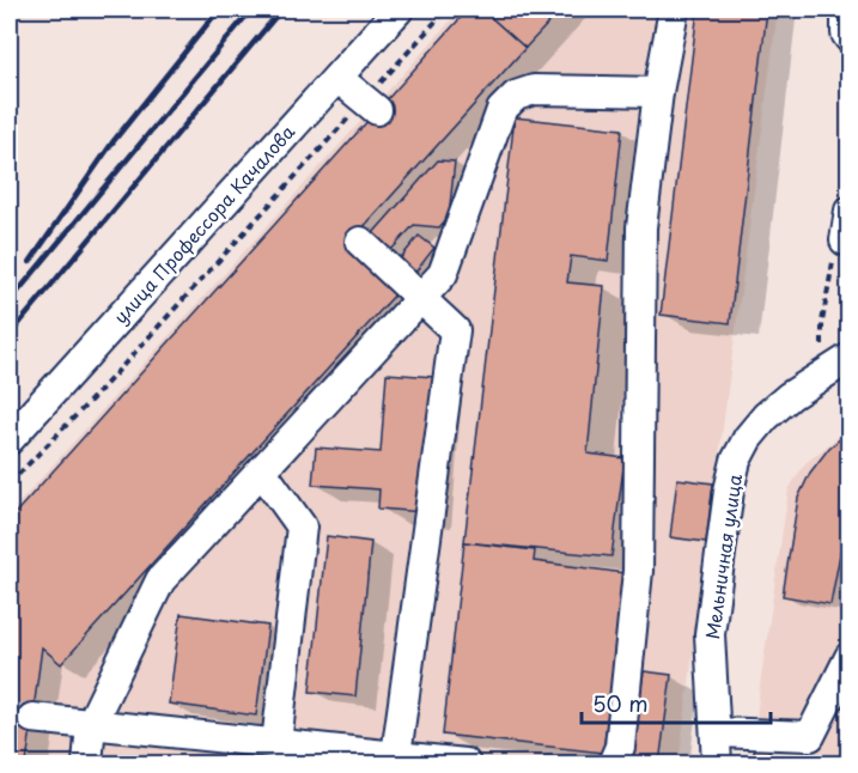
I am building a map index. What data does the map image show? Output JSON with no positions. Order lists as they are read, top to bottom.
{
  "streets": {
    "street": ["улица Профессора Качалова", "Мельничная улица"]
  },
  "scale_bar": "50 m"
}
